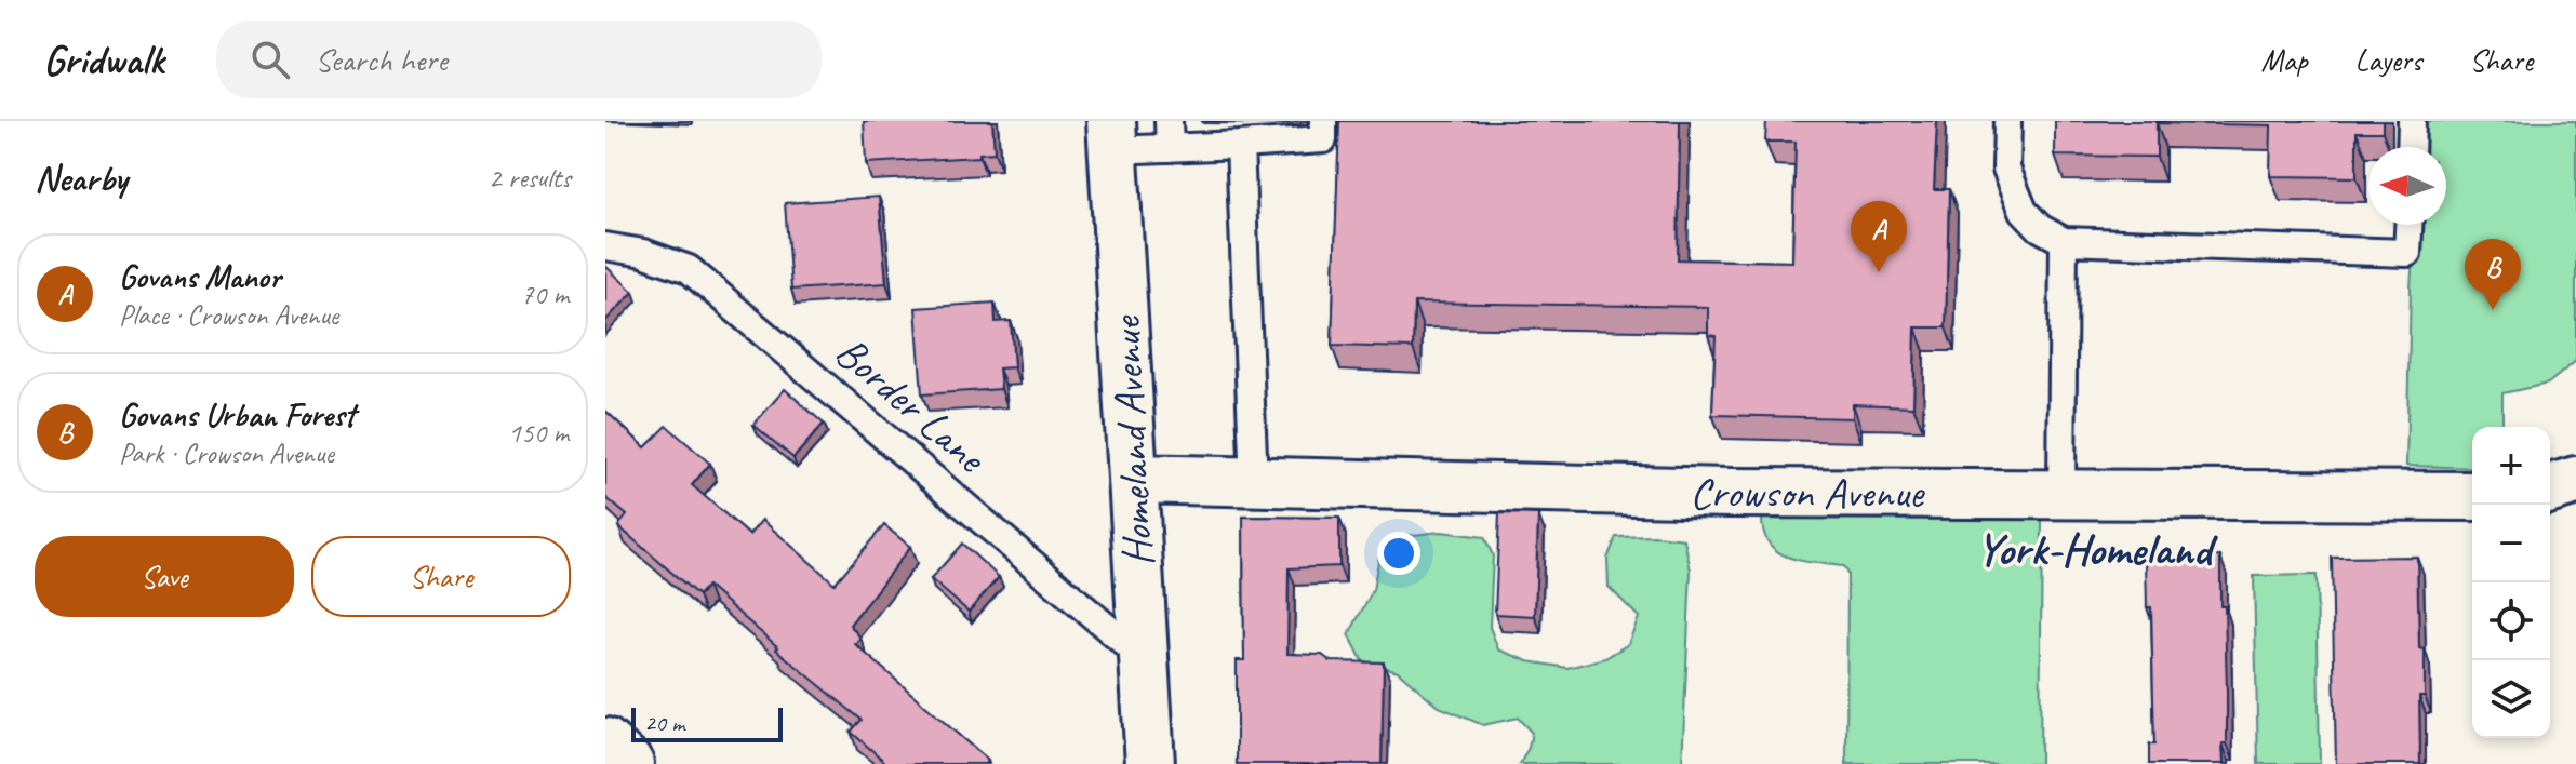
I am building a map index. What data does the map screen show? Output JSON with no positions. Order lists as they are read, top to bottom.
{
  "streets": {
    "street": ["Homeland Avenue", "Crowson Avenue"],
    "lane": ["Border Lane"]
  },
  "crossings": [
    ["Border Lane", "Homeland Avenue"],
    ["Homeland Avenue", "Crowson Avenue"]
  ],
  "districts": ["York-Homeland"],
  "scale_bar": "20 m",
  "north": "left",
  "page": {
    "header": "Gridwalk",
    "search": "Search here",
    "nav": ["Map", "Layers", "Share"],
    "heading": ["Nearby", "2 results"],
    "pins": ["A", "B"],
    "list": [
      {
        "mark": "A",
        "name": "Govans Manor",
        "note": "Place · Crowson Avenue",
        "value": "70 m"
      },
      {
        "mark": "B",
        "name": "Govans Urban Forest",
        "note": "Park · Crowson Avenue",
        "value": "150 m"
      }
    ],
    "map_buttons": ["+", "−"],
    "buttons": ["Save", "Share"],
    "scale": "20 m"
  }
}
